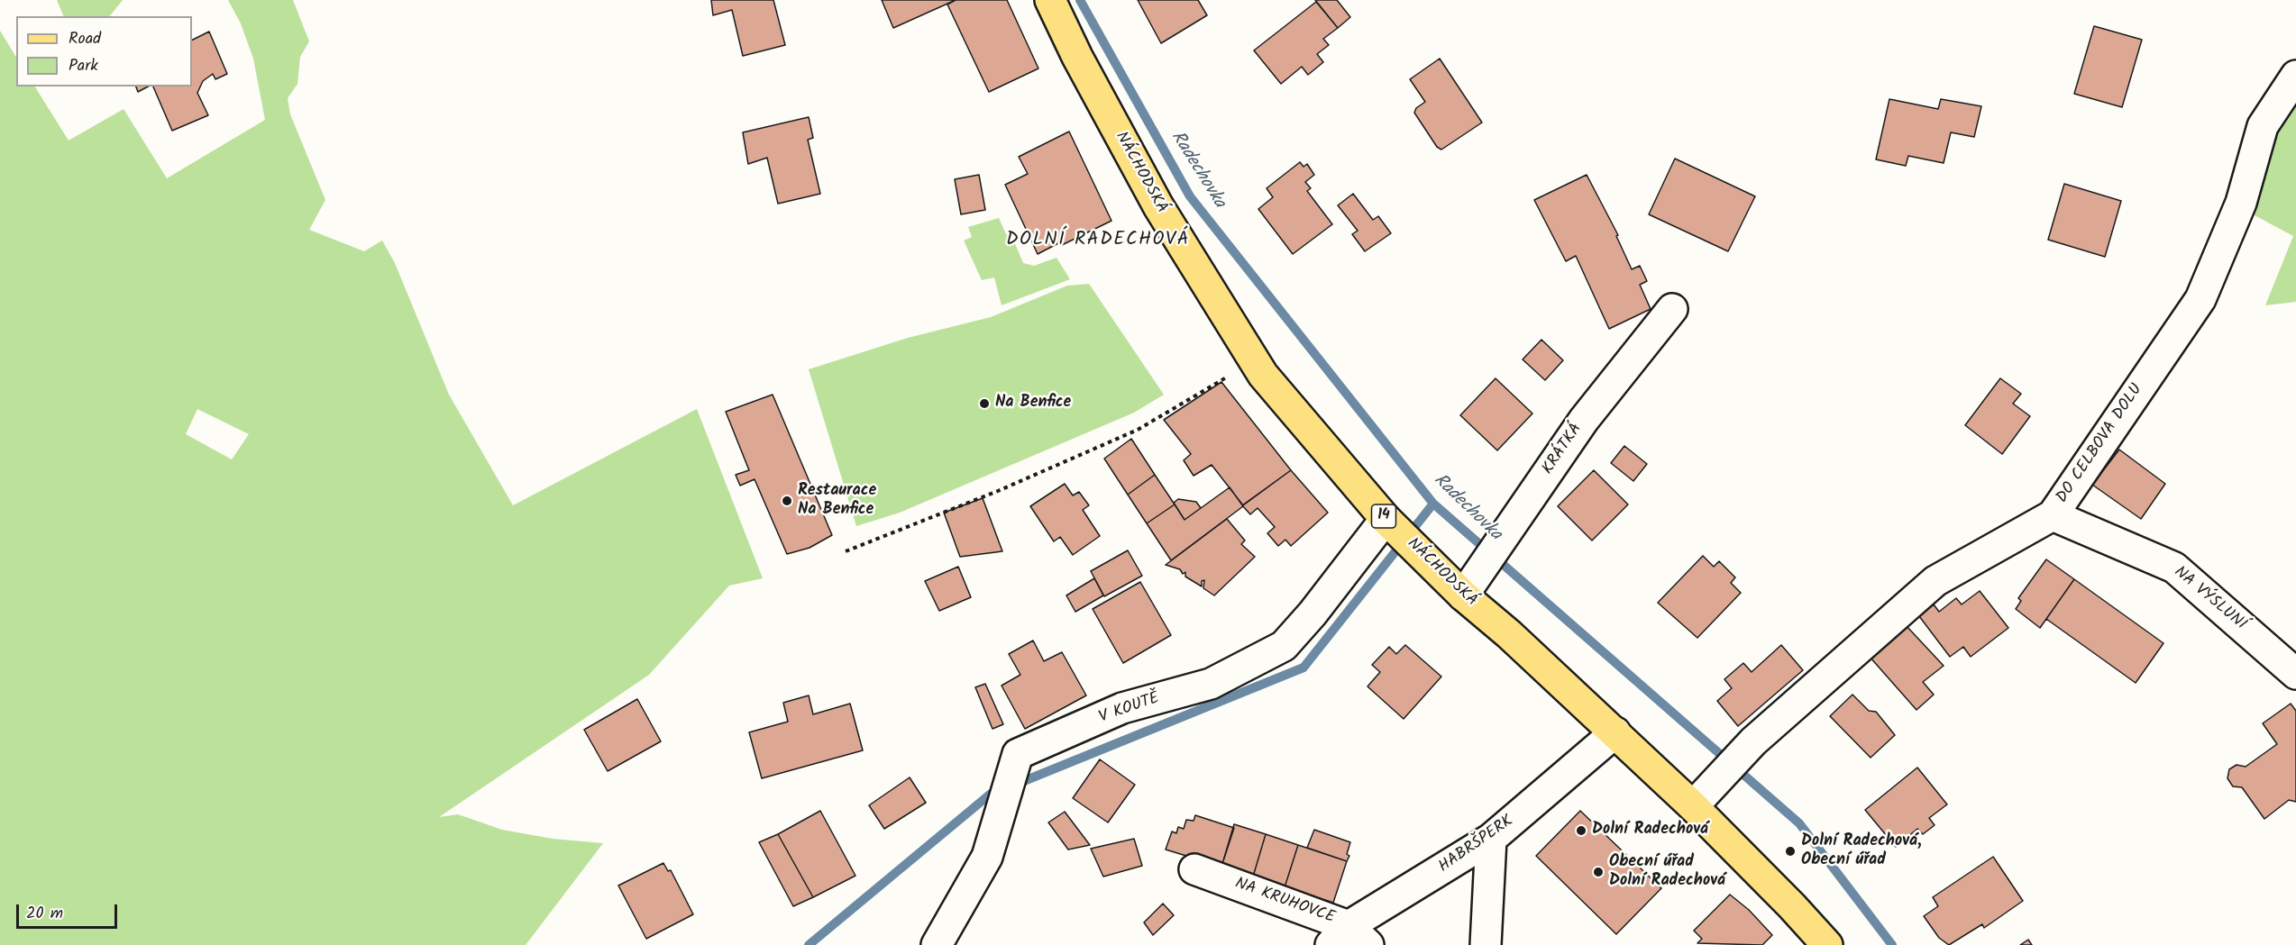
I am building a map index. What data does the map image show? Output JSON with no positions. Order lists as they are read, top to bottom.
{
  "streets": {
    "main road": ["NÁCHODSKÁ", "14"],
    "street": [
      "DO CELBOVA DOLU",
      "KRÁTKÁ",
      "NA VÝSLUNÍ",
      "V KOUTĚ",
      "HABRŠPERK",
      "NA KRUHOVCE"
    ]
  },
  "crossings": [
    ["NÁCHODSKÁ", "DO CELBOVA DOLU"],
    ["NÁCHODSKÁ", "KRÁTKÁ"],
    ["NÁCHODSKÁ", "V KOUTĚ"],
    ["NÁCHODSKÁ", "HABRŠPERK"],
    ["DO CELBOVA DOLU", "NA VÝSLUNÍ"],
    ["HABRŠPERK", "NA KRUHOVCE"]
  ],
  "districts": ["DOLNÍ RADECHOVÁ"],
  "water": ["Radechovka"],
  "places": [
    "Na Benfice",
    "Restaurace Na Benfice",
    "Dolní Radechová",
    "Dolní Radechová, Obecní úřad",
    "Obecní úřad Dolní Radechová"
  ],
  "legend": ["Road", "Park"],
  "scale_bar": "20 m"
}
